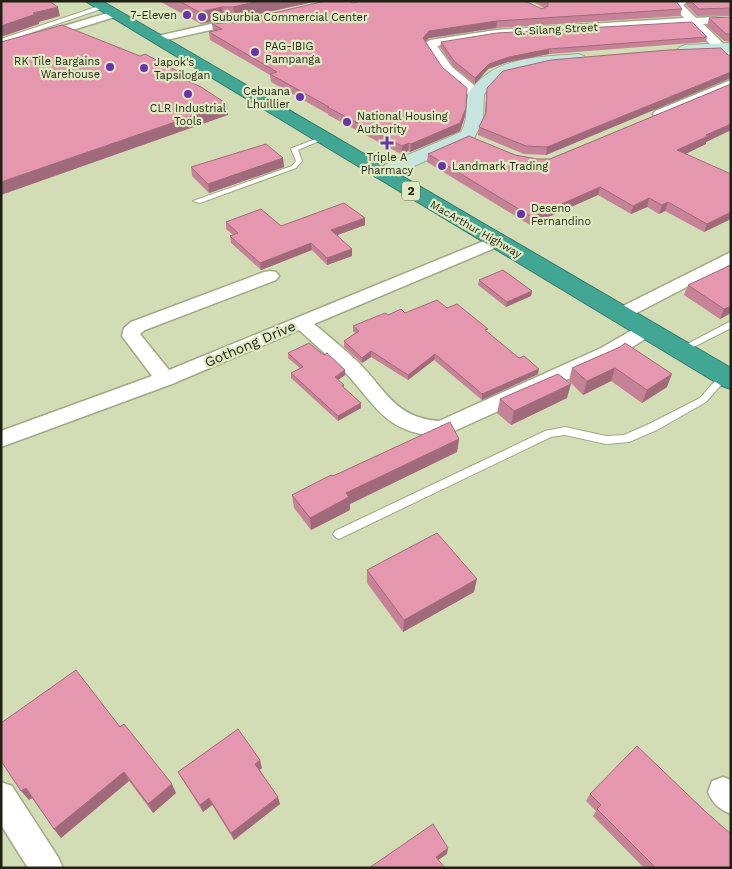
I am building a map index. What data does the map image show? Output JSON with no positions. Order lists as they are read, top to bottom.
{
  "streets": {
    "highway": ["2", "MacArthur Highway"],
    "street": ["G. Silang Street", "Gothong Drive"]
  },
  "crossings": [
    ["MacArthur Highway", "Gothong Drive"]
  ],
  "places": {
    "other": [
      "7-Eleven",
      "Suburbia Commercial Center",
      "PAG-IBIG Pampanga",
      "RK Tile Bargains Warehouse",
      "Japok's Tapsilogan",
      "CLR Industrial Tools",
      "Cebuana Lhuillier",
      "National Housing Authority",
      "Landmark Trading",
      "Deseno Fernandino"
    ],
    "health": ["Triple A Pharmacy"]
  }
}
